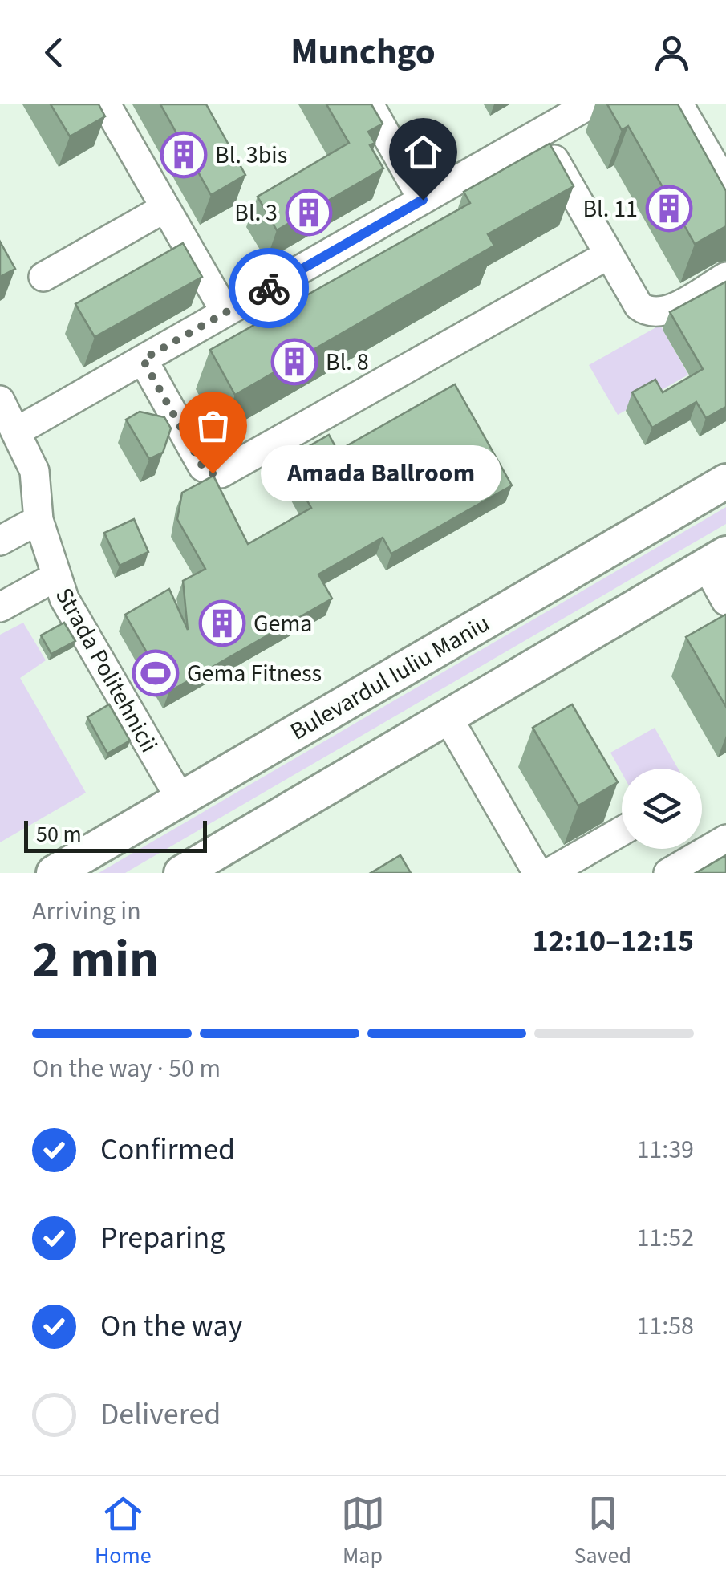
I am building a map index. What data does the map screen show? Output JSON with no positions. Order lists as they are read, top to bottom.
{
  "streets": {
    "main road": ["Bulevardul Iuliu Maniu"],
    "street": ["Strada Politehnicii"]
  },
  "crossings": [
    ["Strada Politehnicii", "Bulevardul Iuliu Maniu"]
  ],
  "places": {
    "building": [
      "Bl. 3bis",
      "Bl. 11",
      "Bl. 3",
      "Bl. 8",
      "Gema"
    ],
    "other": ["Amada Ballroom"],
    "sports": ["Gema Fitness"]
  },
  "scale_bar": "50 m",
  "page": {
    "header": "Munchgo",
    "bubble": "Amada Ballroom",
    "scale": "50 m",
    "heading": ["2 min", "Arriving in", "12:10–12:15"],
    "bar": "On the way · 50 m",
    "list": [
      ["Confirmed", "11:39"],
      ["Preparing", "11:52"],
      ["On the way", "11:58"],
      "Delivered"
    ],
    "tabs": ["Home", "Map", "Saved"]
  }
}
